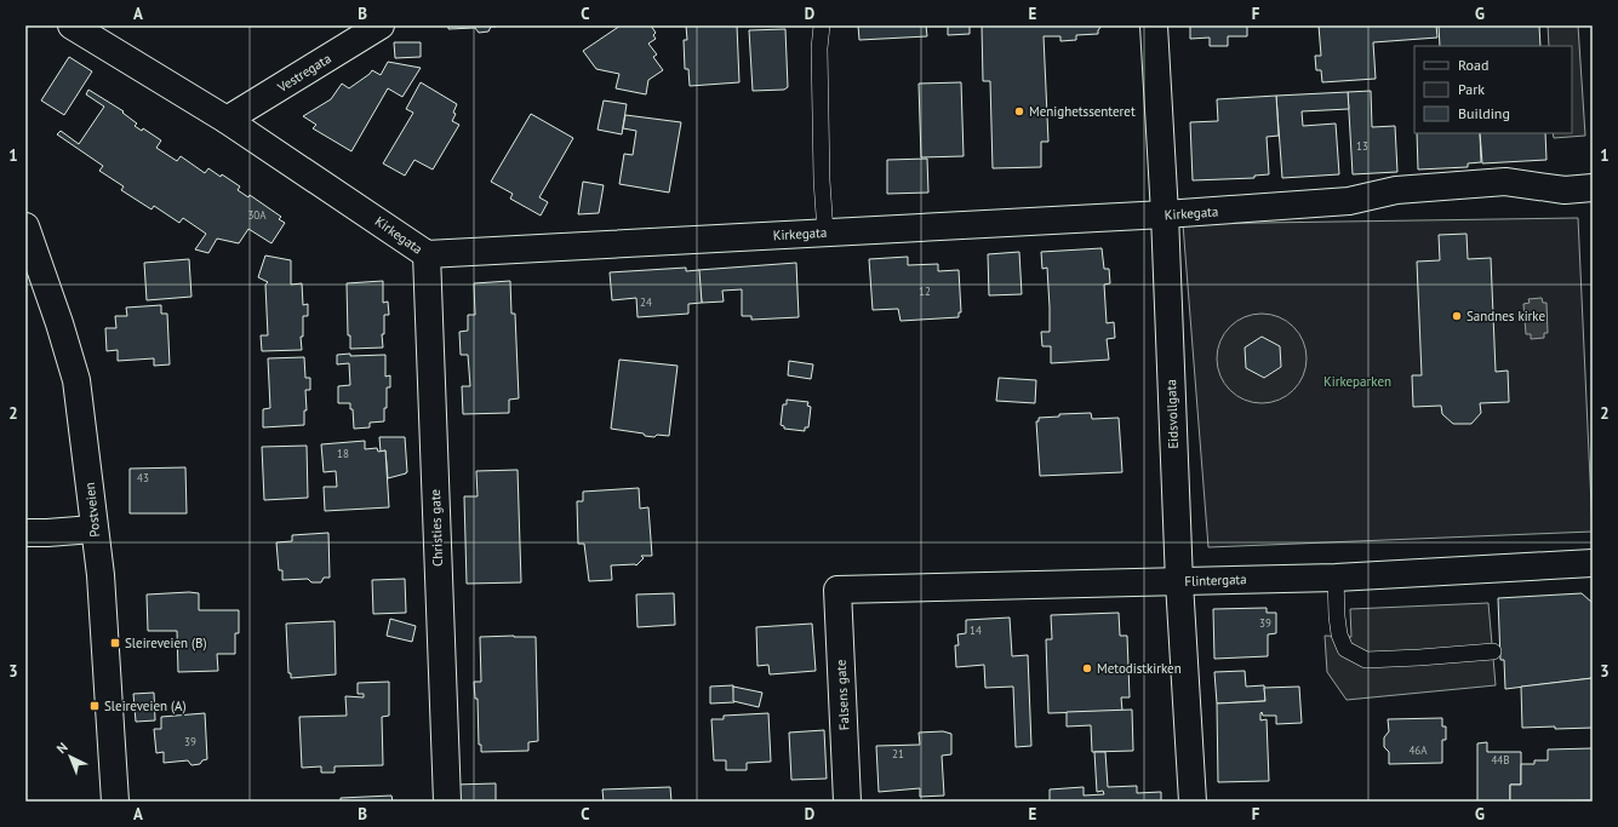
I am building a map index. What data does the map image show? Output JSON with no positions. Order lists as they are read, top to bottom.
{
  "streets": {
    "street": [
      "Vestregata",
      "Kirkegata",
      "Eidsvollgata",
      "Postveien",
      "Christies gate",
      "Flintergata",
      "Falsens gate"
    ]
  },
  "crossings": [
    ["Vestregata", "Kirkegata"],
    ["Kirkegata", "Eidsvollgata"],
    ["Kirkegata", "Christies gate"],
    ["Eidsvollgata", "Flintergata"],
    ["Flintergata", "Falsens gate"]
  ],
  "parks": ["Kirkeparken"],
  "places": {
    "other": ["Menighetssenteret", "Sandnes kirke", "Metodistkirken"],
    "transit": ["Sleireveien (B)", "Sleireveien (A)"]
  },
  "house_numbers": [
    "13",
    "30A",
    "12",
    "24",
    "18",
    "43",
    "39",
    "14",
    "39",
    "46A",
    "21",
    "44B"
  ],
  "legend": ["Road", "Park", "Building"],
  "north": "top left",
  "grid": {
    "columns": [
      "A",
      "B",
      "C",
      "D",
      "E",
      "F",
      "G"
    ],
    "rows": ["1", "2", "3"]
  }
}
